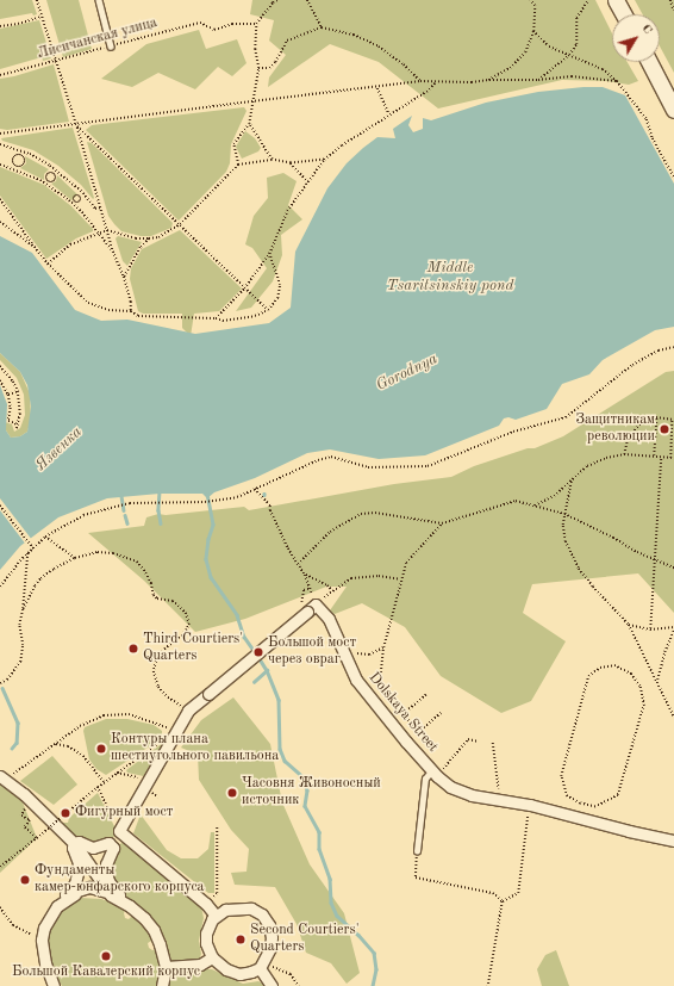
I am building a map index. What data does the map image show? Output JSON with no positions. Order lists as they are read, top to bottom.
{
  "streets": {
    "street": ["Dolskaya Street"],
    "path": ["Лисичанская улица"]
  },
  "water": ["Middle Tsaritsinskiy pond", "Gorodnya", "Язвенка"],
  "places": [
    "Защитникам революции",
    "Third Courtiers' Quarters",
    "Большой мост через овраг",
    "Контуры плана шестиугольного павильона",
    "Часовня Живоносный источник",
    "Фигурный мост",
    "Фундаменты камер-юнфарского корпуса",
    "Second Courtiers' Quarters",
    "Большой Кавалерский корпус"
  ],
  "north": "top right"
}
